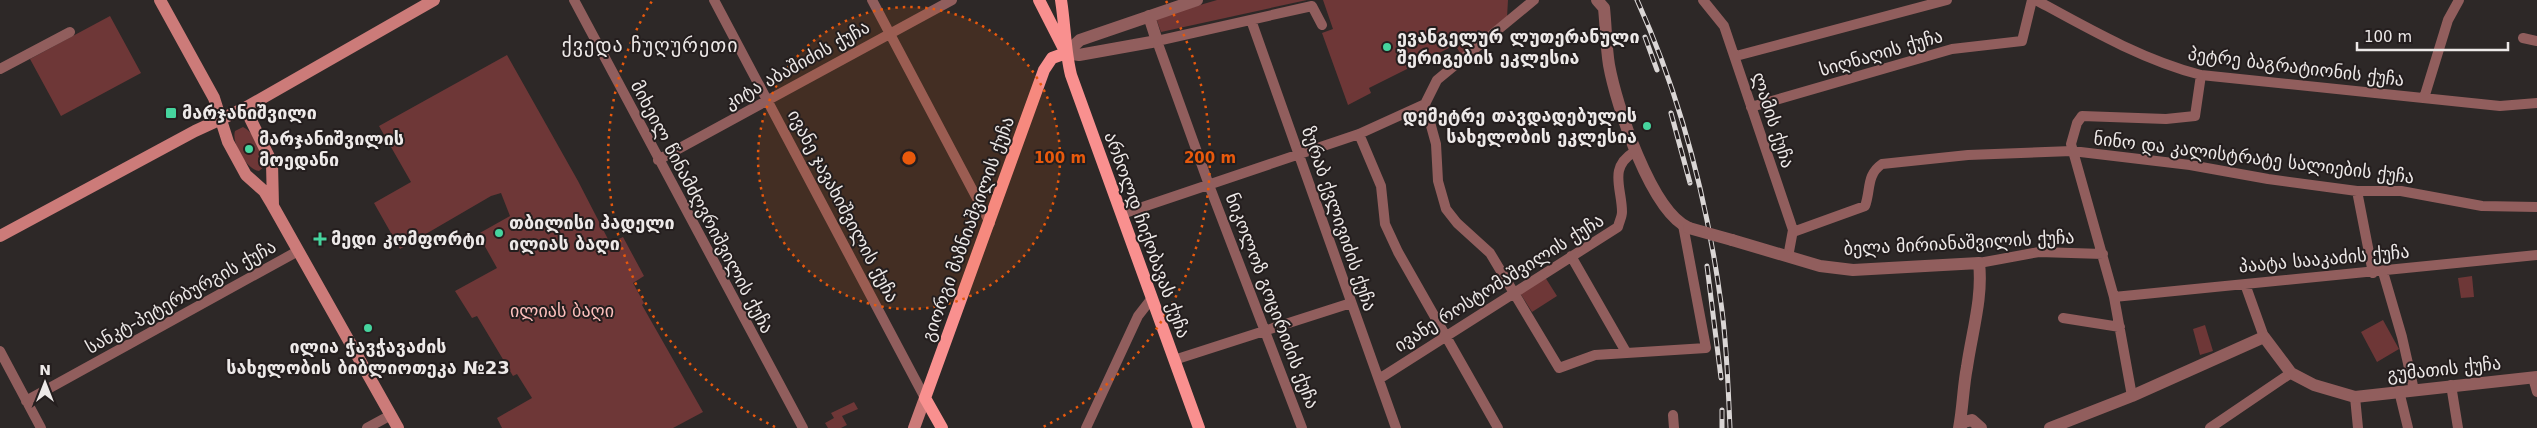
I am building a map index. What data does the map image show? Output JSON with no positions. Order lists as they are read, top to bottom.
{
  "streets": {
    "main road": ["ივანე ჯავახიშვილის ქუჩა", "გიორგი მაზნიაშვილის ქუჩა", "არნოლდ ჩიქობავას ქუჩა"],
    "street": [
      "სიღნაღის ქუჩა",
      "კიტა აბაშიძის ქუჩა",
      "პეტრე ბაგრატიონის ქუჩა",
      "ლამის ქუჩა",
      "ნინო და კალისტრატე სალიების ქუჩა",
      "მიხეილ წინამძღვრიშვილის ქუჩა",
      "ზურაბ ქვლივიძის ქუჩა",
      "ბელა მირიანაშვილის ქუჩა",
      "პაატა სააკაძის ქუჩა",
      "ივანე როსტომაშვილის ქუჩა",
      "სანკტ-პეტერბურგის ქუჩა",
      "ნიკოლოზ გოცირიძის ქუჩა",
      "გუმათის ქუჩა"
    ]
  },
  "crossings": [
    ["სიღნაღის ქუჩა", "პეტრე ბაგრატიონის ქუჩა"],
    ["სიღნაღის ქუჩა", "ლამის ქუჩა"],
    ["კიტა აბაშიძის ქუჩა", "ივანე ჯავახიშვილის ქუჩა"],
    ["კიტა აბაშიძის ქუჩა", "მიხეილ წინამძღვრიშვილის ქუჩა"],
    ["ლამის ქუჩა", "ნინო და კალისტრატე სალიების ქუჩა"],
    ["ივანე ჯავახიშვილის ქუჩა", "გიორგი მაზნიაშვილის ქუჩა"],
    ["ზურაბ ქვლივიძის ქუჩა", "ივანე როსტომაშვილის ქუჩა"],
    ["გიორგი მაზნიაშვილის ქუჩა", "არნოლდ ჩიქობავას ქუჩა"]
  ],
  "districts": ["ქვედა ჩუღურეთი"],
  "parks": ["ილიას ბაღი"],
  "places": {
    "other": [
      "ევანგელურ ლუთერანული შერიგების ეკლესია",
      "დემეტრე თავდადებულის სახელობის ეკლესია",
      "მარჯანიშვილის მოედანი",
      "თბილისი პადელი ილიას ბაღი",
      "ილია ჭავჭავაძის სახელობის ბიბლიოთეკა №23"
    ],
    "transit": ["მარჯანიშვილი"],
    "health": ["მედი კომფორტი"]
  },
  "scale_bar": "100 m",
  "north": "top",
  "rings": ["100 m", "200 m"]
}
